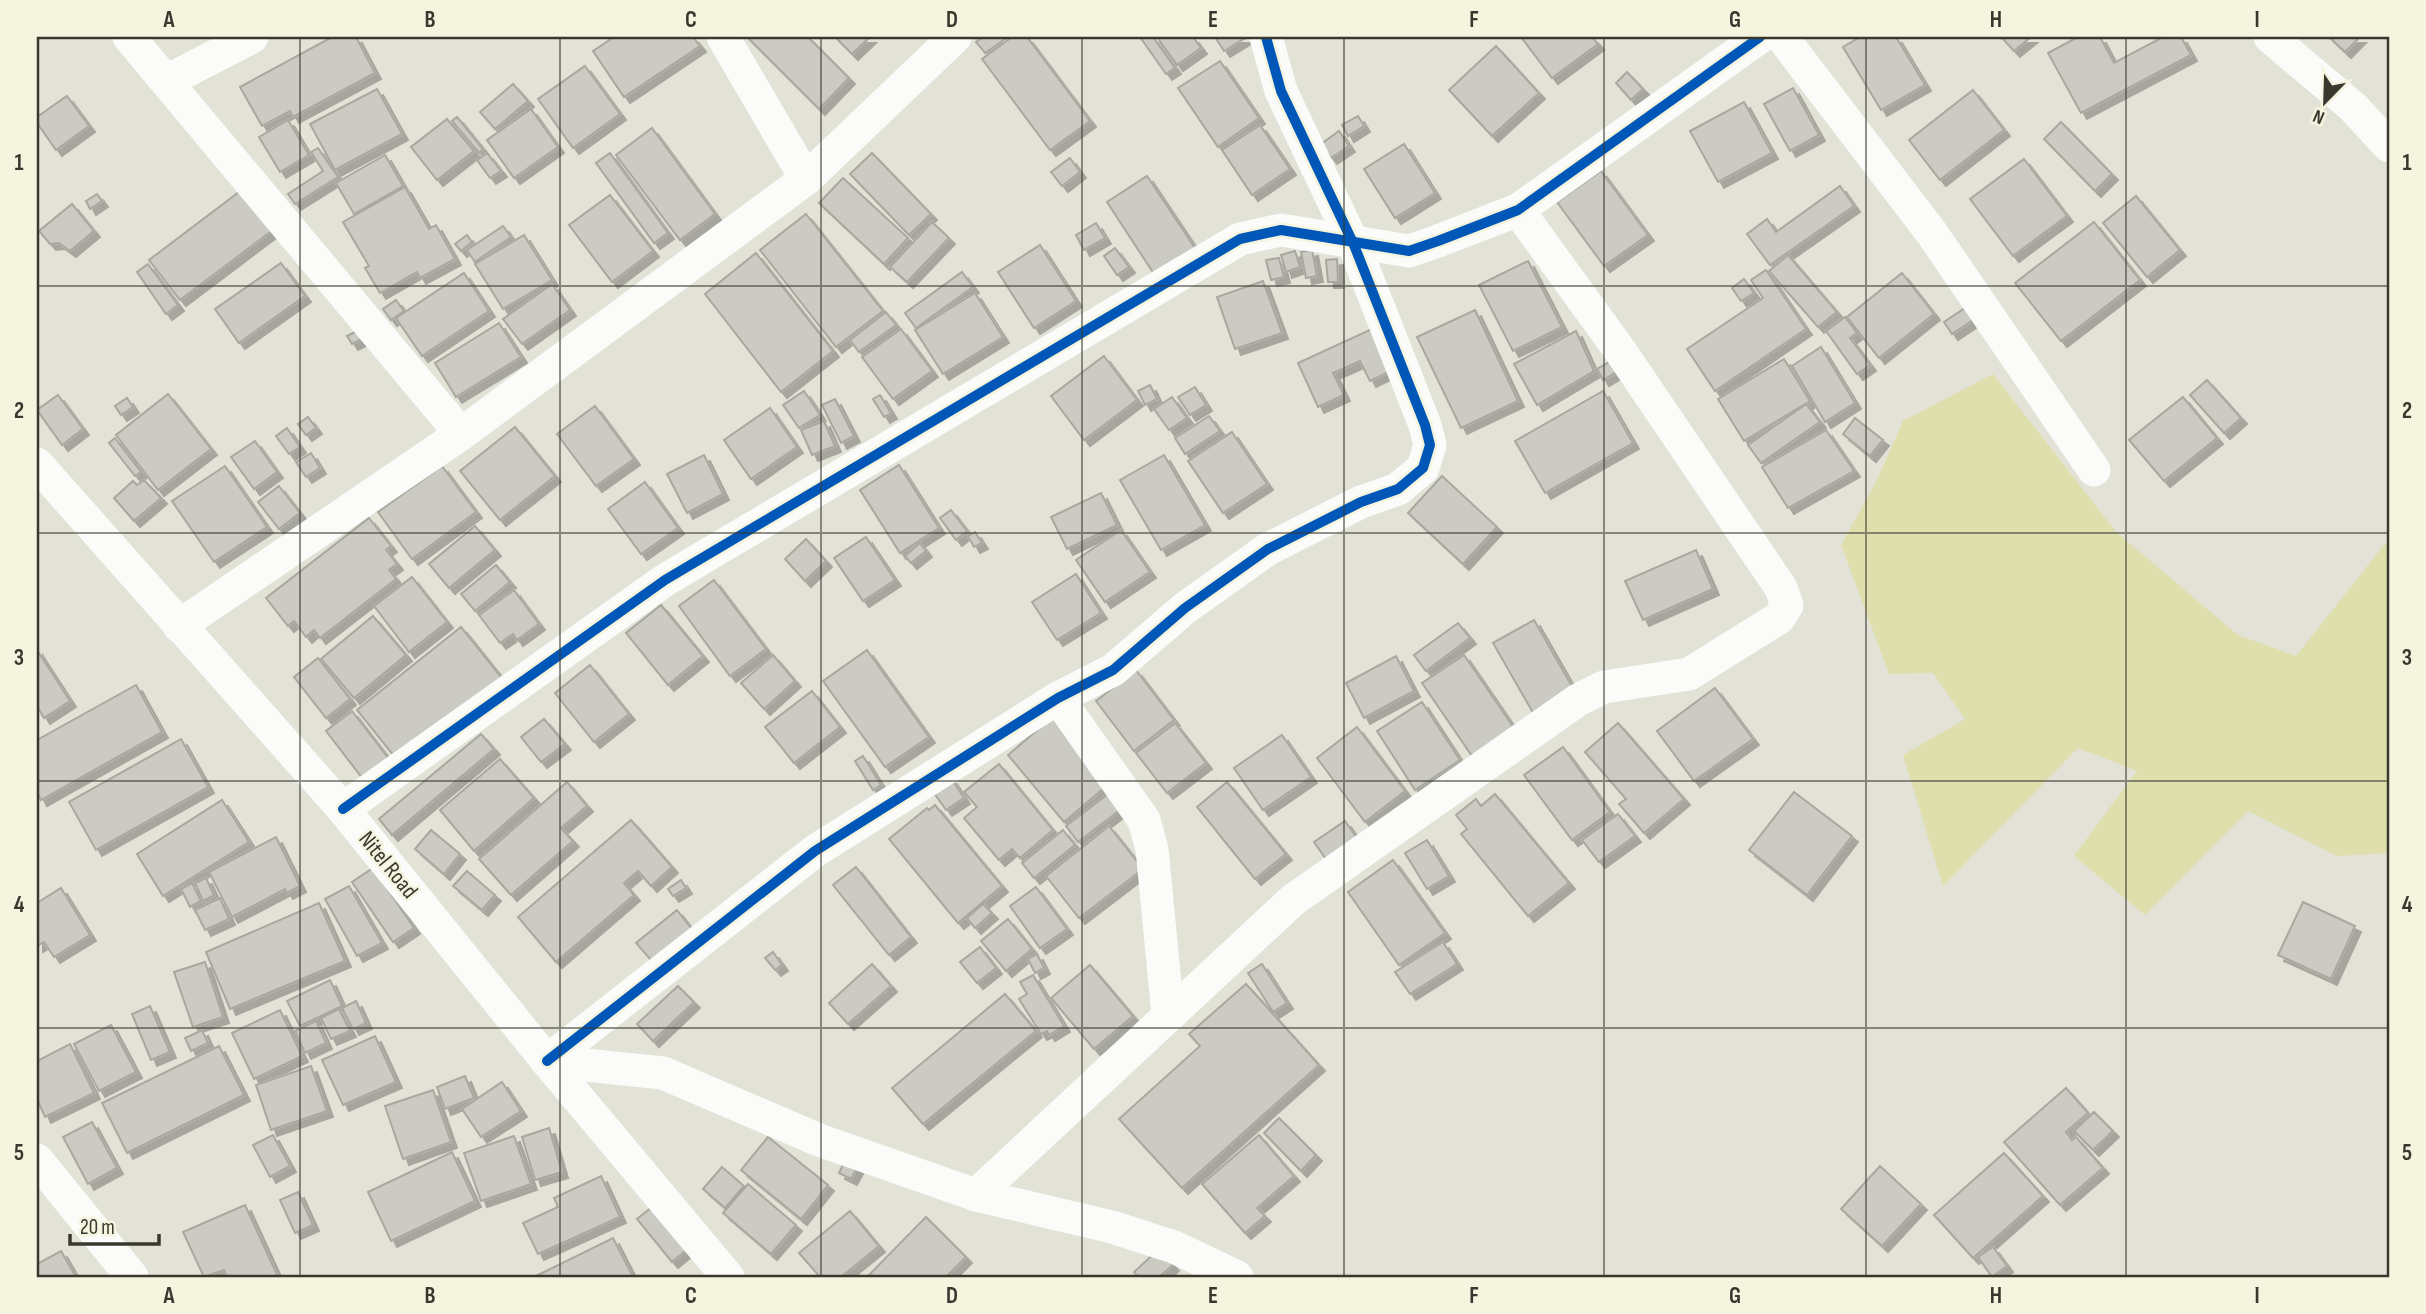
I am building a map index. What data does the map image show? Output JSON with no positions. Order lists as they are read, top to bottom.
{
  "streets": {
    "street": ["Nitel Road"]
  },
  "scale_bar": "20 m",
  "north": "bottom left",
  "grid": {
    "columns": [
      "A",
      "B",
      "C",
      "D",
      "E",
      "F",
      "G",
      "H",
      "I"
    ],
    "rows": [
      "1",
      "2",
      "3",
      "4",
      "5"
    ]
  }
}
